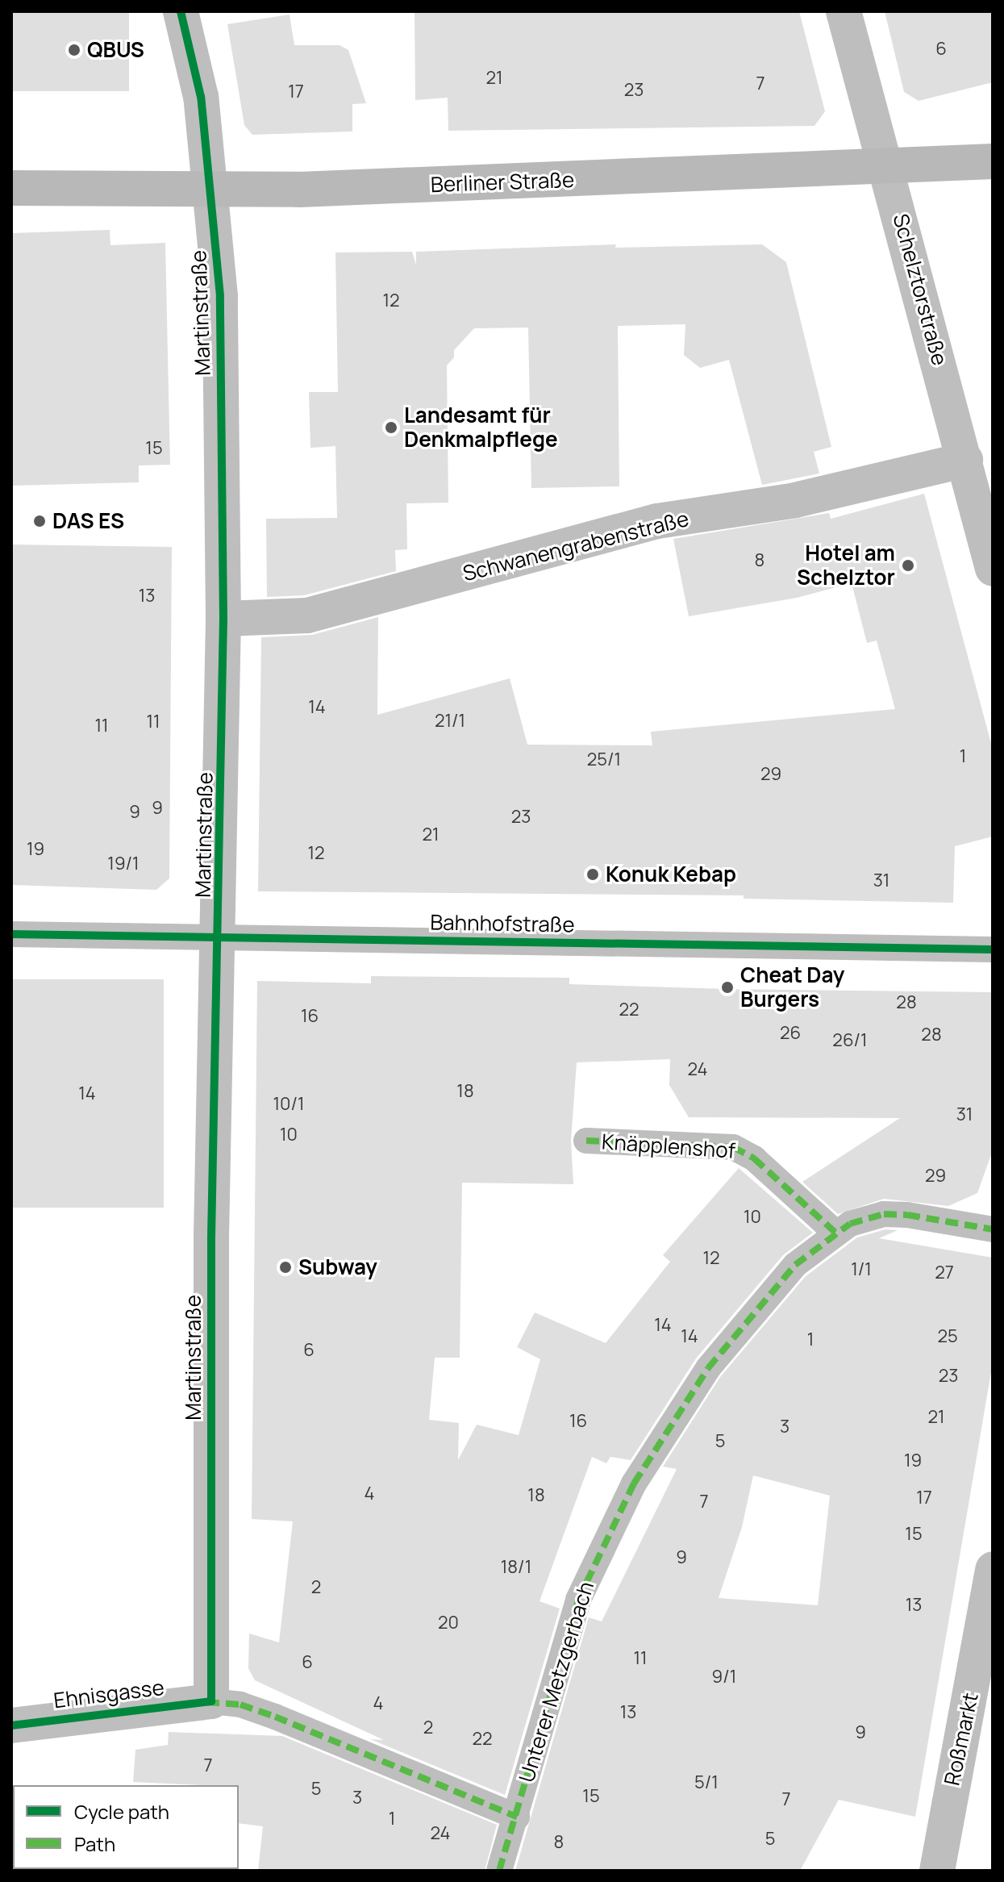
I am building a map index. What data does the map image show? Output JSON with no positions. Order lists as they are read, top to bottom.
{
  "streets": {
    "main road": ["Berliner Straße"],
    "street": [
      "Schelztorstraße",
      "Martinstraße",
      "Schwanengrabenstraße",
      "Bahnhofstraße",
      "Knäpplenshof",
      "Unterer Metzgerbach",
      "Ehnisgasse",
      "Roßmarkt"
    ]
  },
  "crossings": [
    ["Berliner Straße", "Schelztorstraße"],
    ["Berliner Straße", "Martinstraße"],
    ["Schelztorstraße", "Schwanengrabenstraße"],
    ["Martinstraße", "Schwanengrabenstraße"],
    ["Martinstraße", "Bahnhofstraße"],
    ["Martinstraße", "Ehnisgasse"],
    ["Knäpplenshof", "Unterer Metzgerbach"],
    ["Unterer Metzgerbach", "Ehnisgasse"]
  ],
  "places": [
    "QBUS",
    "Landesamt für Denkmalpflege",
    "DAS ES",
    "Hotel am Schelztor",
    "Konuk Kebap",
    "Cheat Day Burgers",
    "Subway"
  ],
  "house_numbers": [
    "6",
    "21",
    "7",
    "23",
    "17",
    "12",
    "15",
    "8",
    "13",
    "14",
    "21/1",
    "11",
    "11",
    "1",
    "25/1",
    "29",
    "9",
    "9",
    "23",
    "21",
    "19",
    "12",
    "19/1",
    "31",
    "28",
    "22",
    "16",
    "26",
    "28",
    "26/1",
    "24",
    "18",
    "14",
    "10/1",
    "31",
    "10",
    "29",
    "10",
    "12",
    "1/1",
    "27",
    "14",
    "14",
    "25",
    "1",
    "6",
    "23",
    "21",
    "16",
    "3",
    "5",
    "19",
    "4",
    "18",
    "17",
    "7",
    "15",
    "9",
    "18/1",
    "2",
    "13",
    "20",
    "11",
    "6",
    "9/1",
    "4",
    "13",
    "2",
    "9",
    "22",
    "7",
    "5/1",
    "5",
    "15",
    "3",
    "7",
    "1",
    "24",
    "5",
    "8"
  ],
  "legend": ["Cycle path", "Path"]
}
